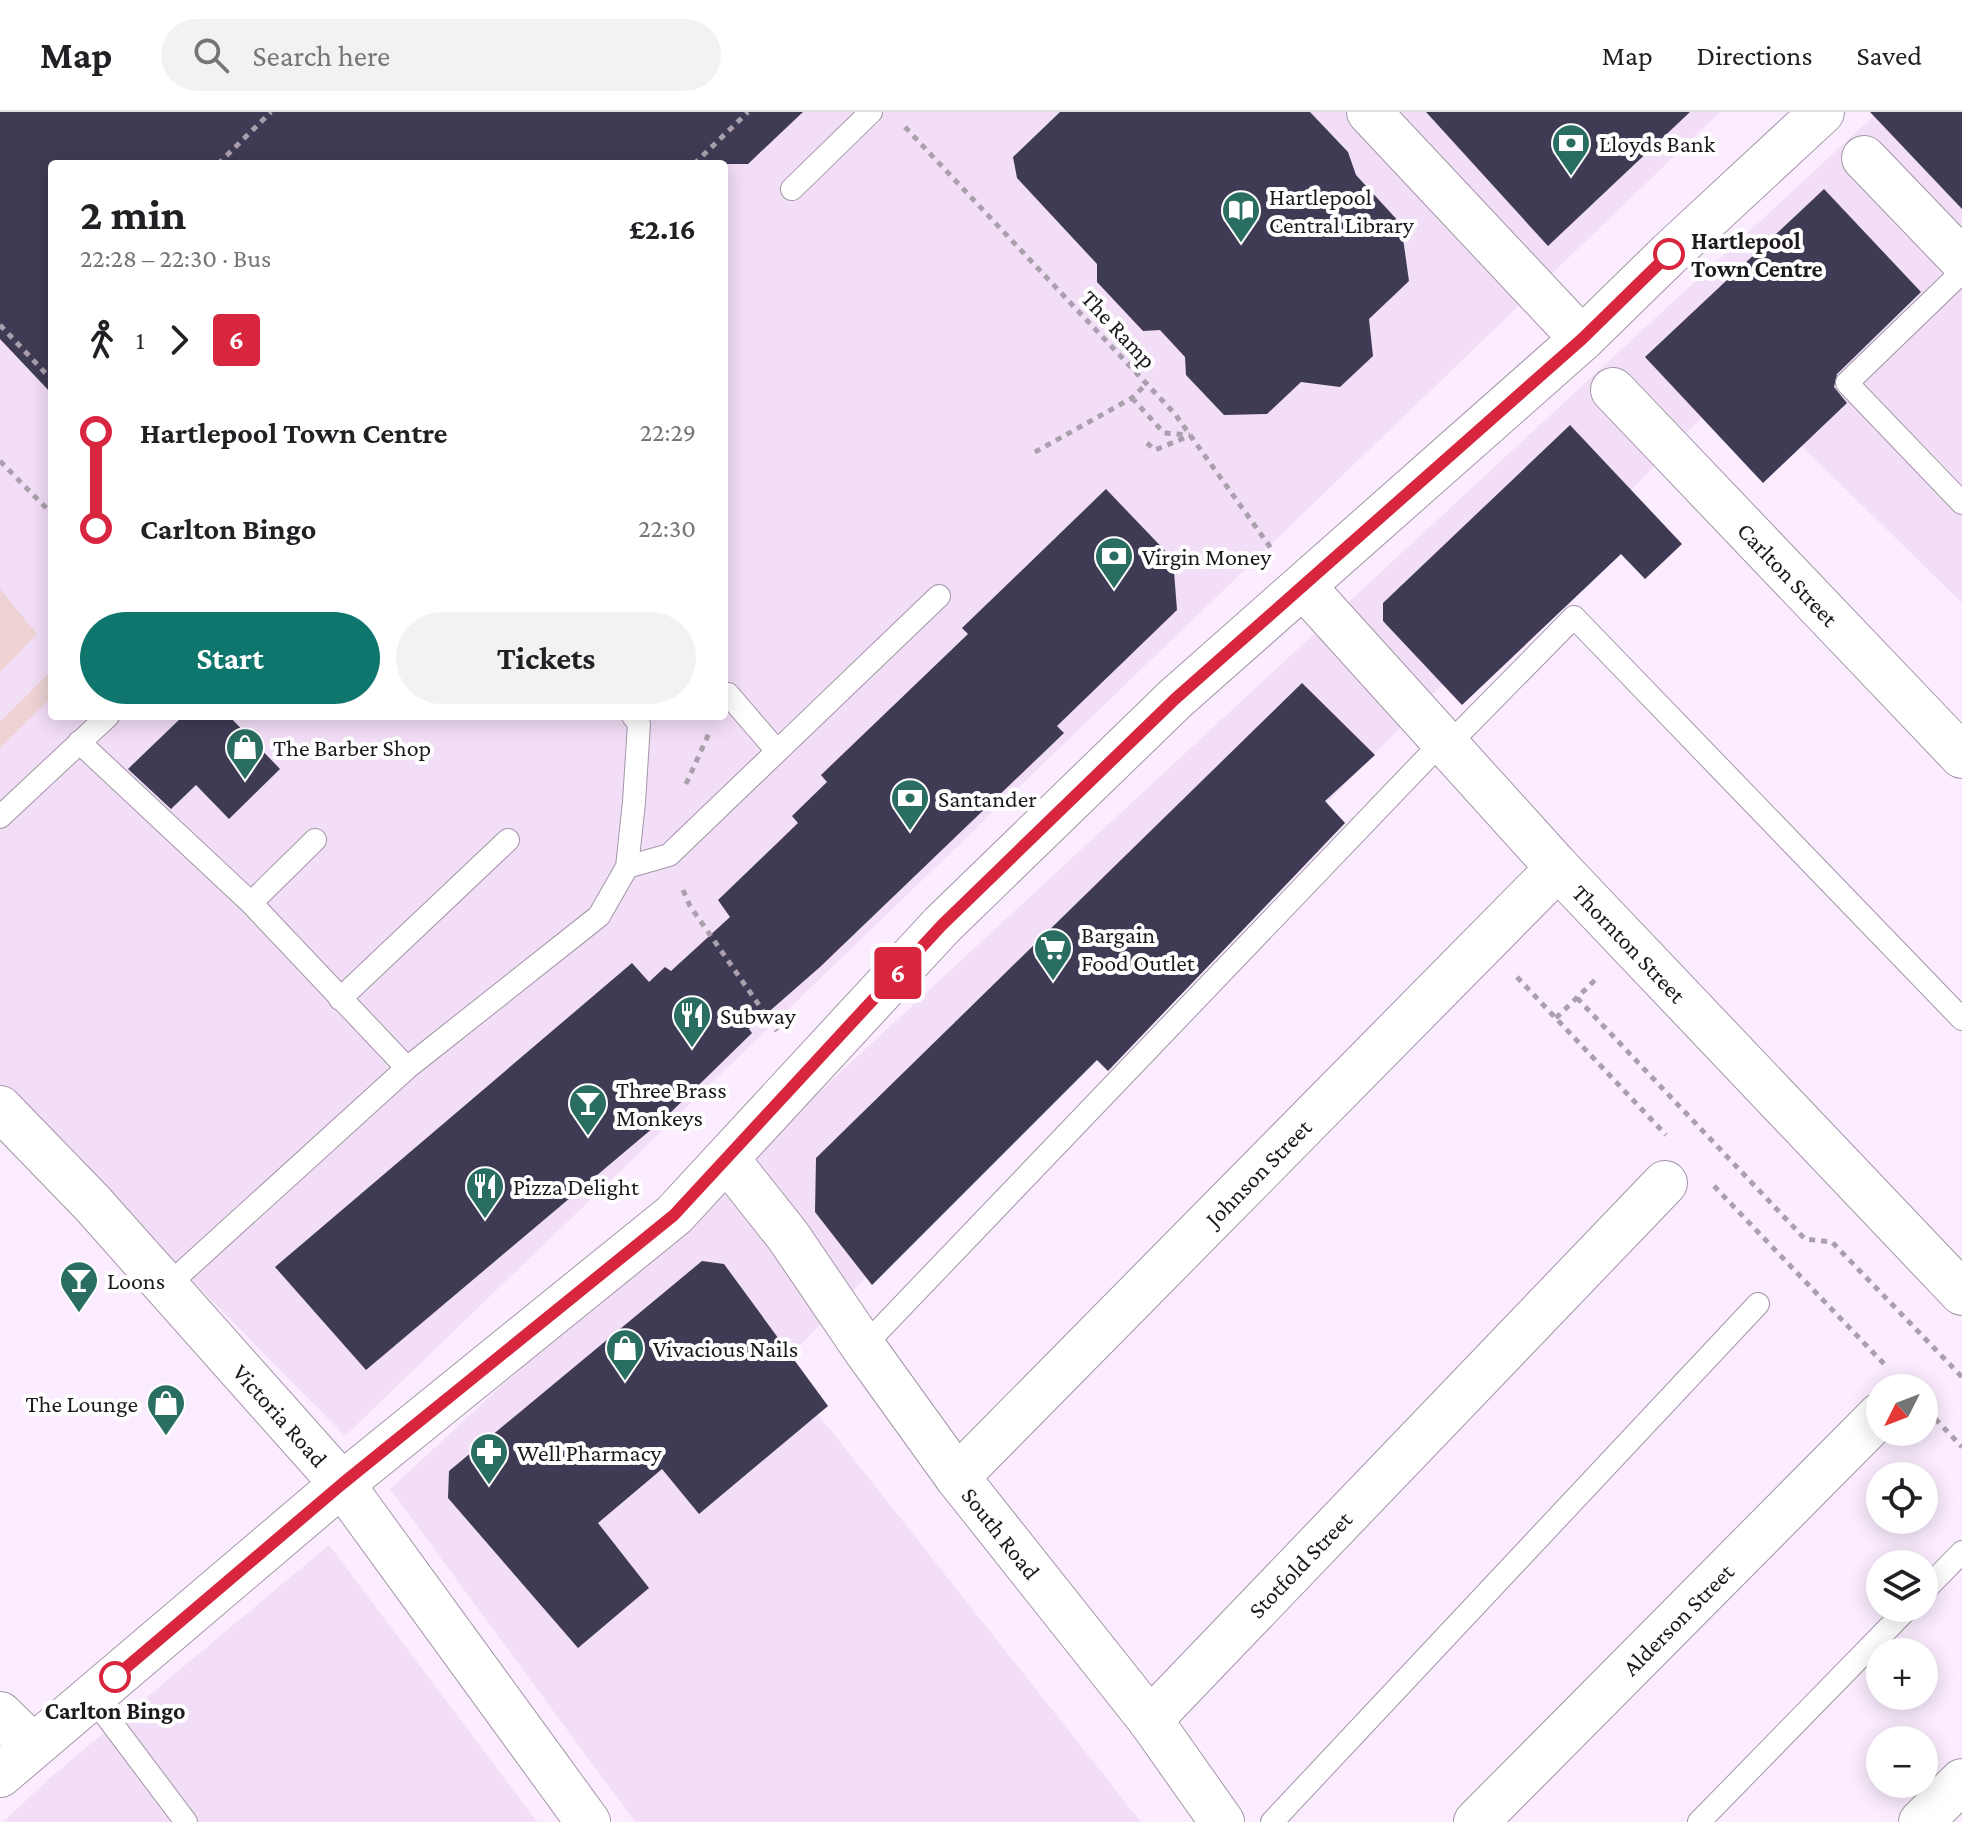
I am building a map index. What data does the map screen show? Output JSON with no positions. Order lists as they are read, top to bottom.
{
  "streets": {
    "street": [
      "Carlton Street",
      "Thornton Street",
      "Johnson Street",
      "Victoria Road",
      "South Road",
      "Stotfold Street",
      "Alderson Street"
    ],
    "path": ["The Ramp"]
  },
  "crossings": [
    ["The Ramp", "Thornton Street"],
    ["Thornton Street", "Johnson Street"],
    ["Johnson Street", "South Road"],
    ["South Road", "Stotfold Street"]
  ],
  "places": {
    "bank": ["Lloyds Bank", "Virgin Money", "Santander"],
    "library": ["Hartlepool Central Library"],
    "other": ["Hartlepool Town Centre", "Carlton Bingo"],
    "shop": ["The Barber Shop", "Vivacious Nails", "The Lounge"],
    "supermarket": ["Bargain Food Outlet"],
    "restaurant": ["Subway", "Pizza Delight"],
    "bar": ["Three Brass Monkeys", "Loons"],
    "pharmacy": ["Well Pharmacy"]
  },
  "lines": ["bus line 6"],
  "north": "bottom left",
  "page": {
    "header": "Map",
    "search": "Search here",
    "nav": ["Map", "Directions", "Saved"],
    "on_map": "6",
    "heading": ["2 min", "22:28 – 22:30 · Bus", "£2.16"],
    "legs": ["1", "6"],
    "list": [
      {
        "name": "Hartlepool Town Centre",
        "value": "22:29"
      },
      {
        "name": "Carlton Bingo",
        "value": "22:30"
      }
    ],
    "buttons": ["Start", "Tickets"],
    "map_buttons": ["+", "−"]
  }
}
